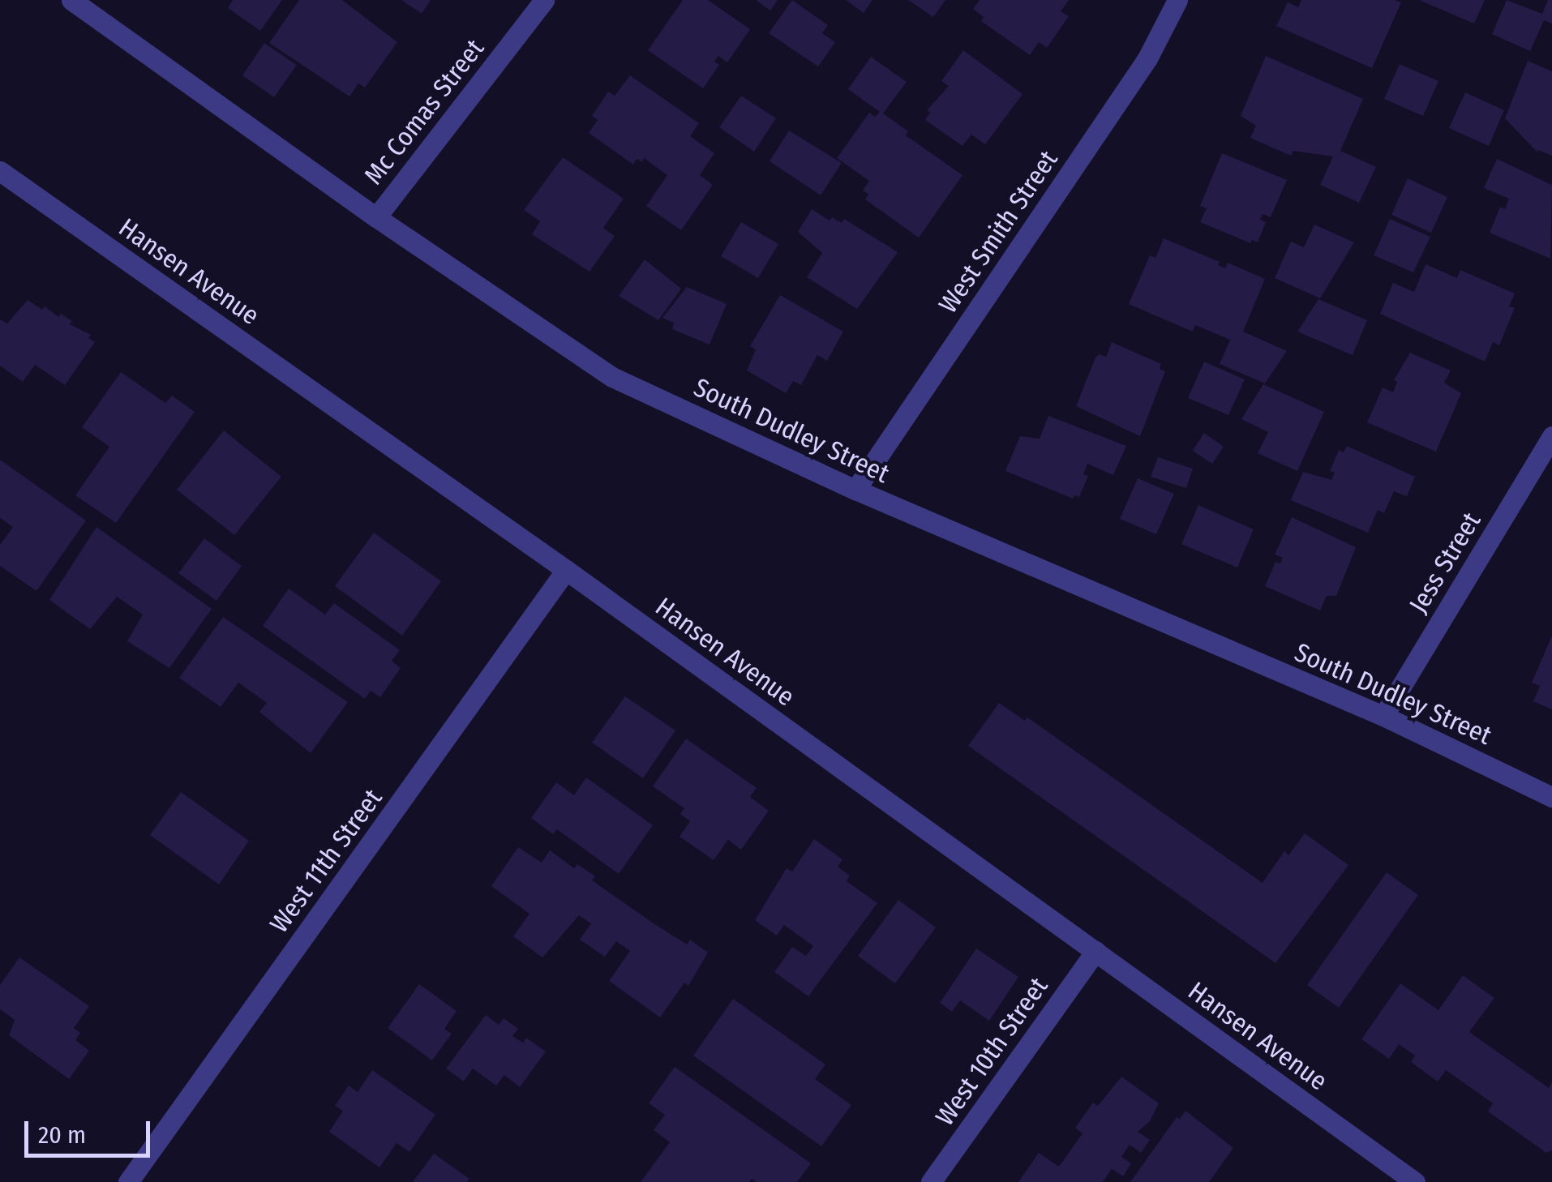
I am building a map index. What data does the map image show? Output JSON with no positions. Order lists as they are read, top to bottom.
{
  "streets": {
    "street": [
      "Mc Comas Street",
      "West Smith Street",
      "Hansen Avenue",
      "South Dudley Street",
      "Jess Street",
      "West 11th Street",
      "West 10th Street"
    ]
  },
  "crossings": [
    ["Mc Comas Street", "South Dudley Street"],
    ["West Smith Street", "South Dudley Street"],
    ["Hansen Avenue", "West 11th Street"],
    ["Hansen Avenue", "West 10th Street"],
    ["South Dudley Street", "Jess Street"]
  ],
  "scale_bar": "20 m"
}
